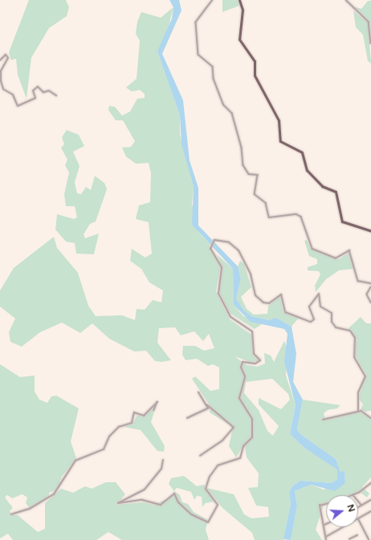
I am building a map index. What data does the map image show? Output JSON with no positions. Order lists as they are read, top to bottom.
{
  "north": "right"
}
